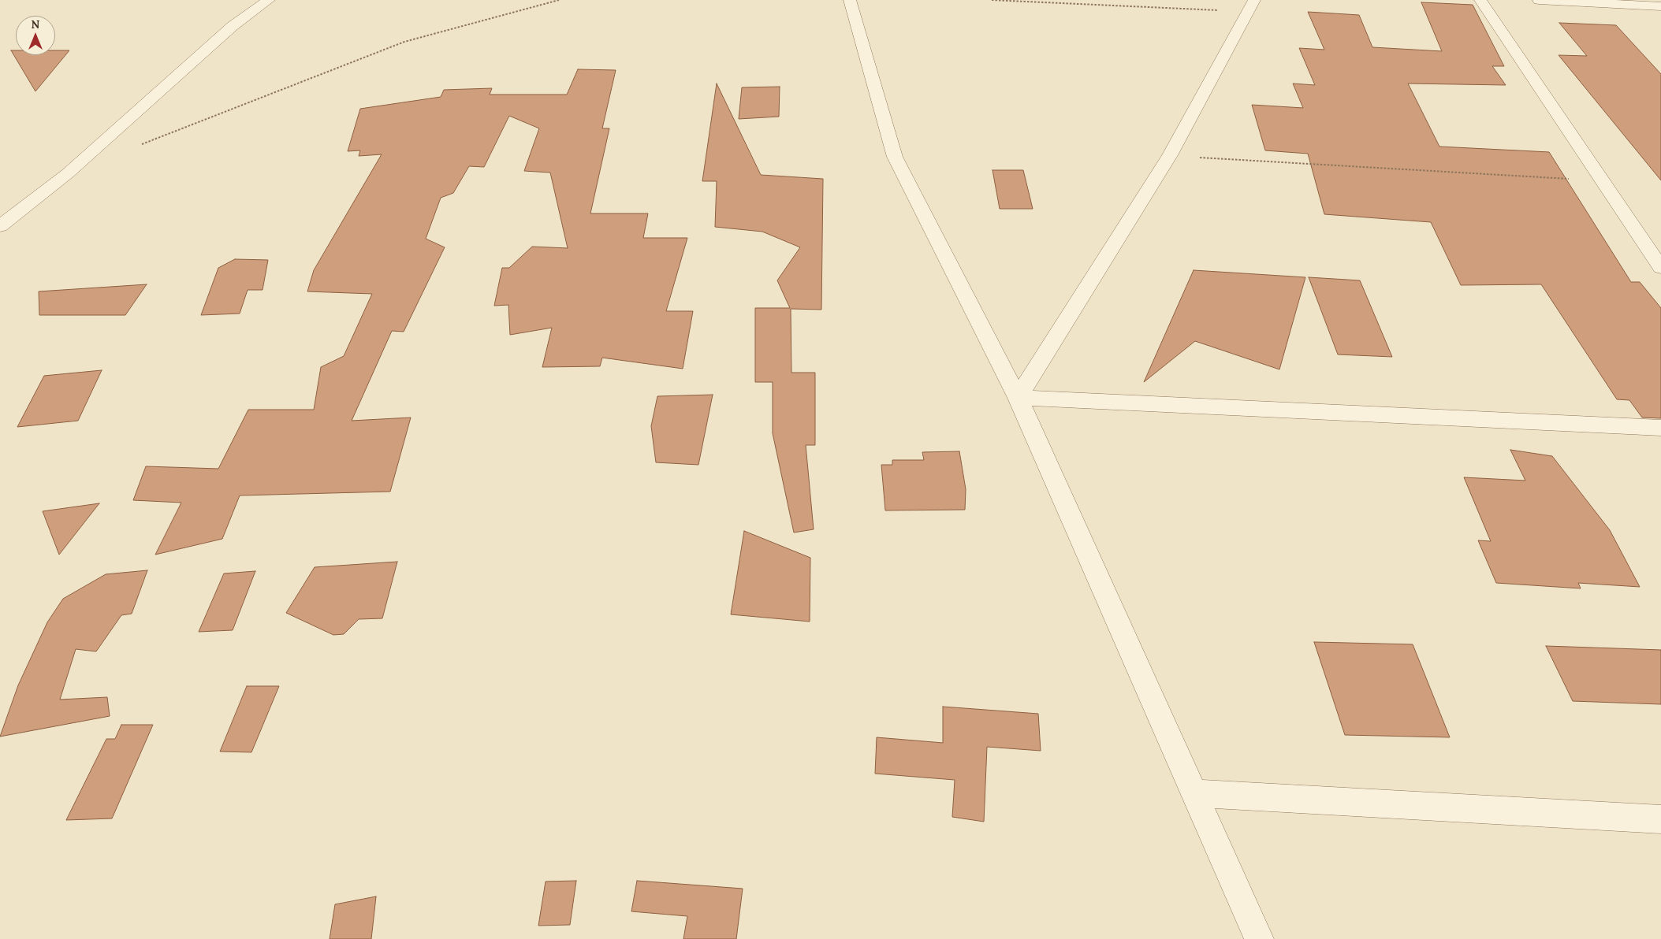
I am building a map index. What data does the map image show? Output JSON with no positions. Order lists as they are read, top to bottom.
{
  "north": "top"
}
